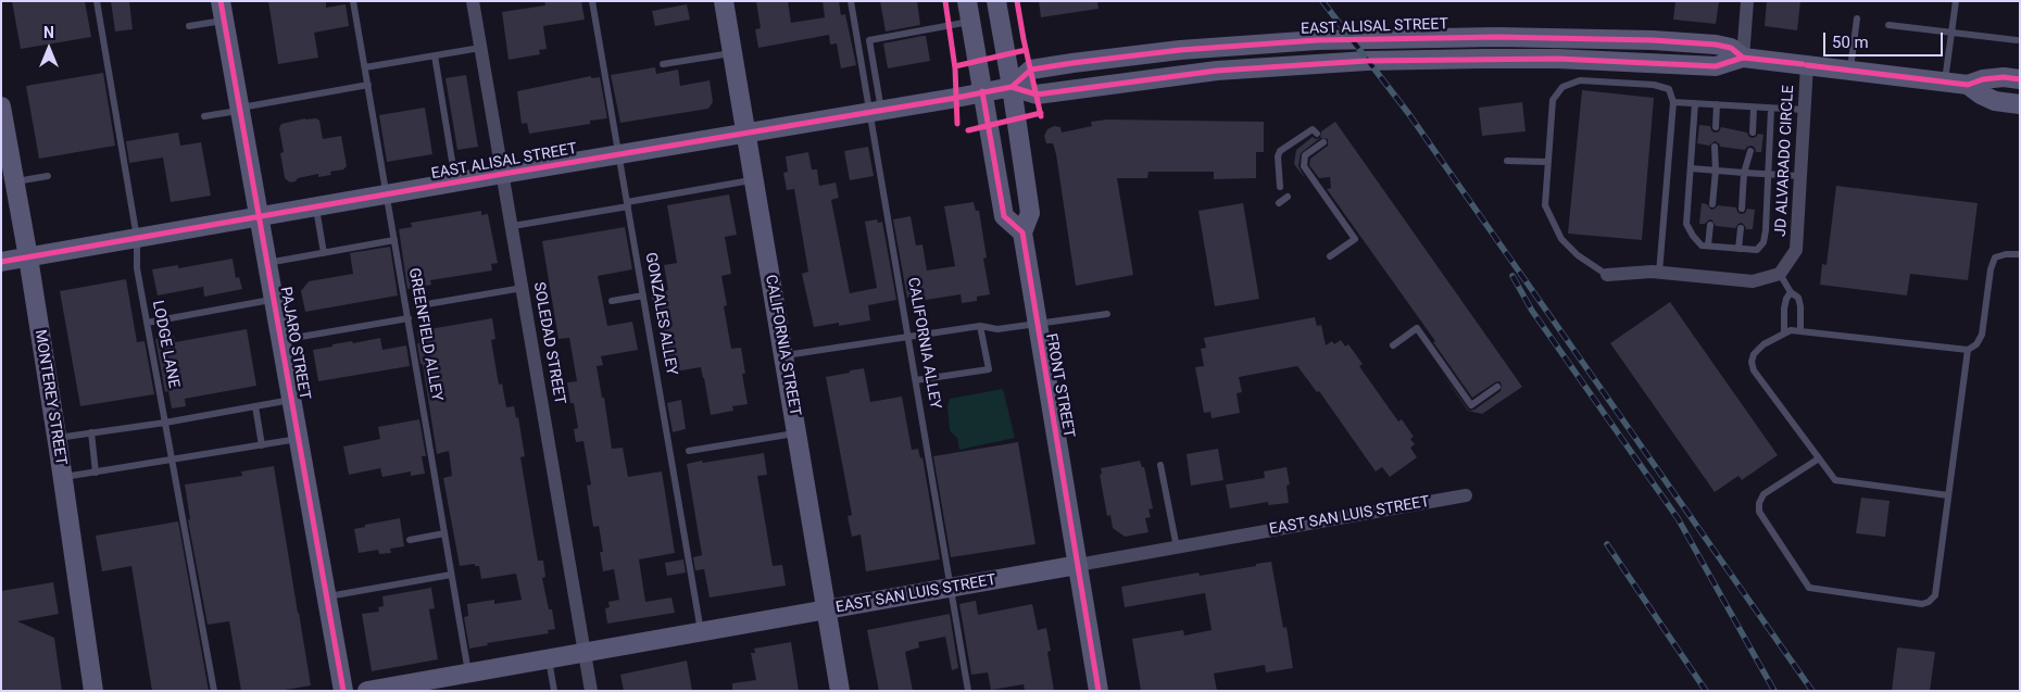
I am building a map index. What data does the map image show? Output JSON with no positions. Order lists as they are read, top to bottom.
{
  "streets": {
    "main road": [
      "EAST ALISAL STREET",
      "PAJARO STREET",
      "CALIFORNIA STREET",
      "FRONT STREET",
      "MONTEREY STREET",
      "EAST SAN LUIS STREET"
    ],
    "street": ["JD ALVARADO CIRCLE", "SOLEDAD STREET"],
    "lane": [
      "GONZALES ALLEY",
      "GREENFIELD ALLEY",
      "CALIFORNIA ALLEY",
      "LODGE LANE"
    ]
  },
  "crossings": [
    ["EAST ALISAL STREET", "JD ALVARADO CIRCLE"],
    ["EAST ALISAL STREET", "GONZALES ALLEY"],
    ["EAST ALISAL STREET", "GREENFIELD ALLEY"],
    ["EAST ALISAL STREET", "PAJARO STREET"],
    ["EAST ALISAL STREET", "SOLEDAD STREET"],
    ["EAST ALISAL STREET", "CALIFORNIA ALLEY"],
    ["EAST ALISAL STREET", "LODGE LANE"],
    ["EAST ALISAL STREET", "CALIFORNIA STREET"],
    ["EAST ALISAL STREET", "FRONT STREET"],
    ["EAST ALISAL STREET", "MONTEREY STREET"],
    ["GONZALES ALLEY", "EAST SAN LUIS STREET"],
    ["GREENFIELD ALLEY", "EAST SAN LUIS STREET"],
    ["SOLEDAD STREET", "EAST SAN LUIS STREET"],
    ["CALIFORNIA ALLEY", "EAST SAN LUIS STREET"],
    ["CALIFORNIA STREET", "EAST SAN LUIS STREET"],
    ["FRONT STREET", "EAST SAN LUIS STREET"]
  ],
  "scale_bar": "50 m",
  "north": "top"
}
